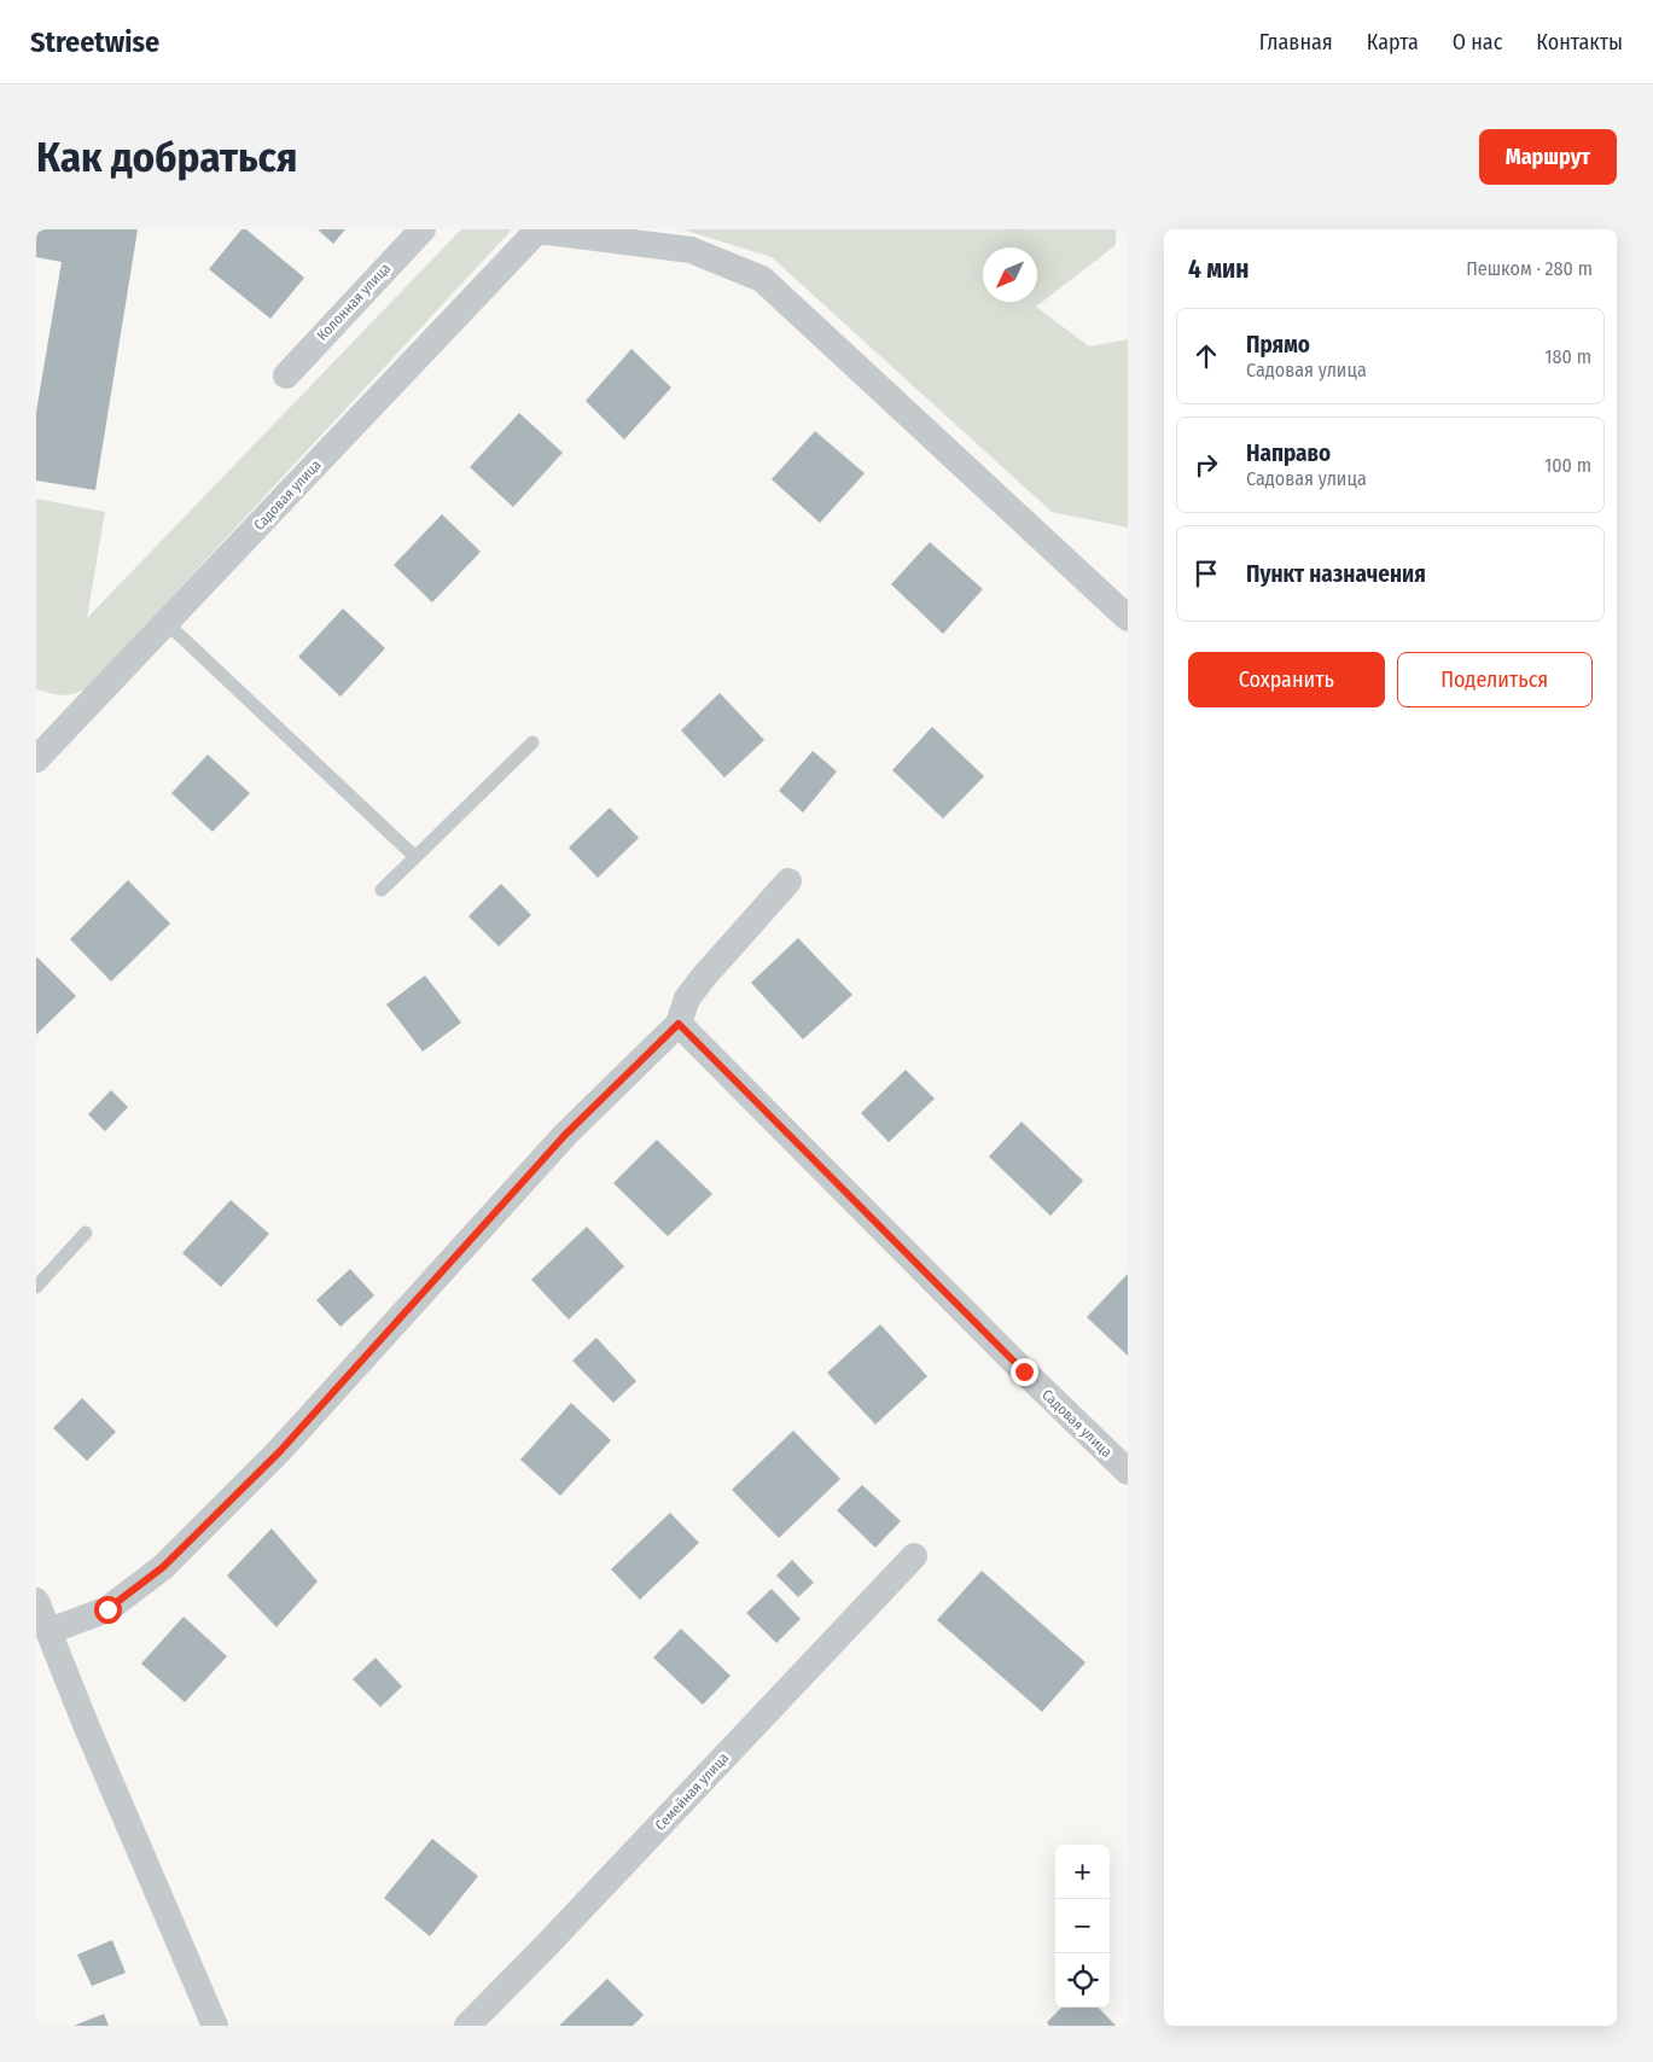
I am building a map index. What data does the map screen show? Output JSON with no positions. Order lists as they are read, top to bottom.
{
  "streets": {
    "street": ["Колонная улица", "Садовая улица", "Семейная улица"]
  },
  "north": "bottom left",
  "page": {
    "header": "Streetwise",
    "nav": [
      "Главная",
      "Карта",
      "О нас",
      "Контакты"
    ],
    "buttons": [
      "Маршрут",
      ["Сохранить", "Поделиться"]
    ],
    "title": "Как добраться",
    "heading": ["4 мин", "Пешком · 280 m"],
    "list": [
      ["Прямо", "Садовая улица", "180 m"],
      ["Направо", "Садовая улица", "100 m"],
      "Пункт назначения"
    ],
    "map_buttons": ["+", "−"]
  }
}
